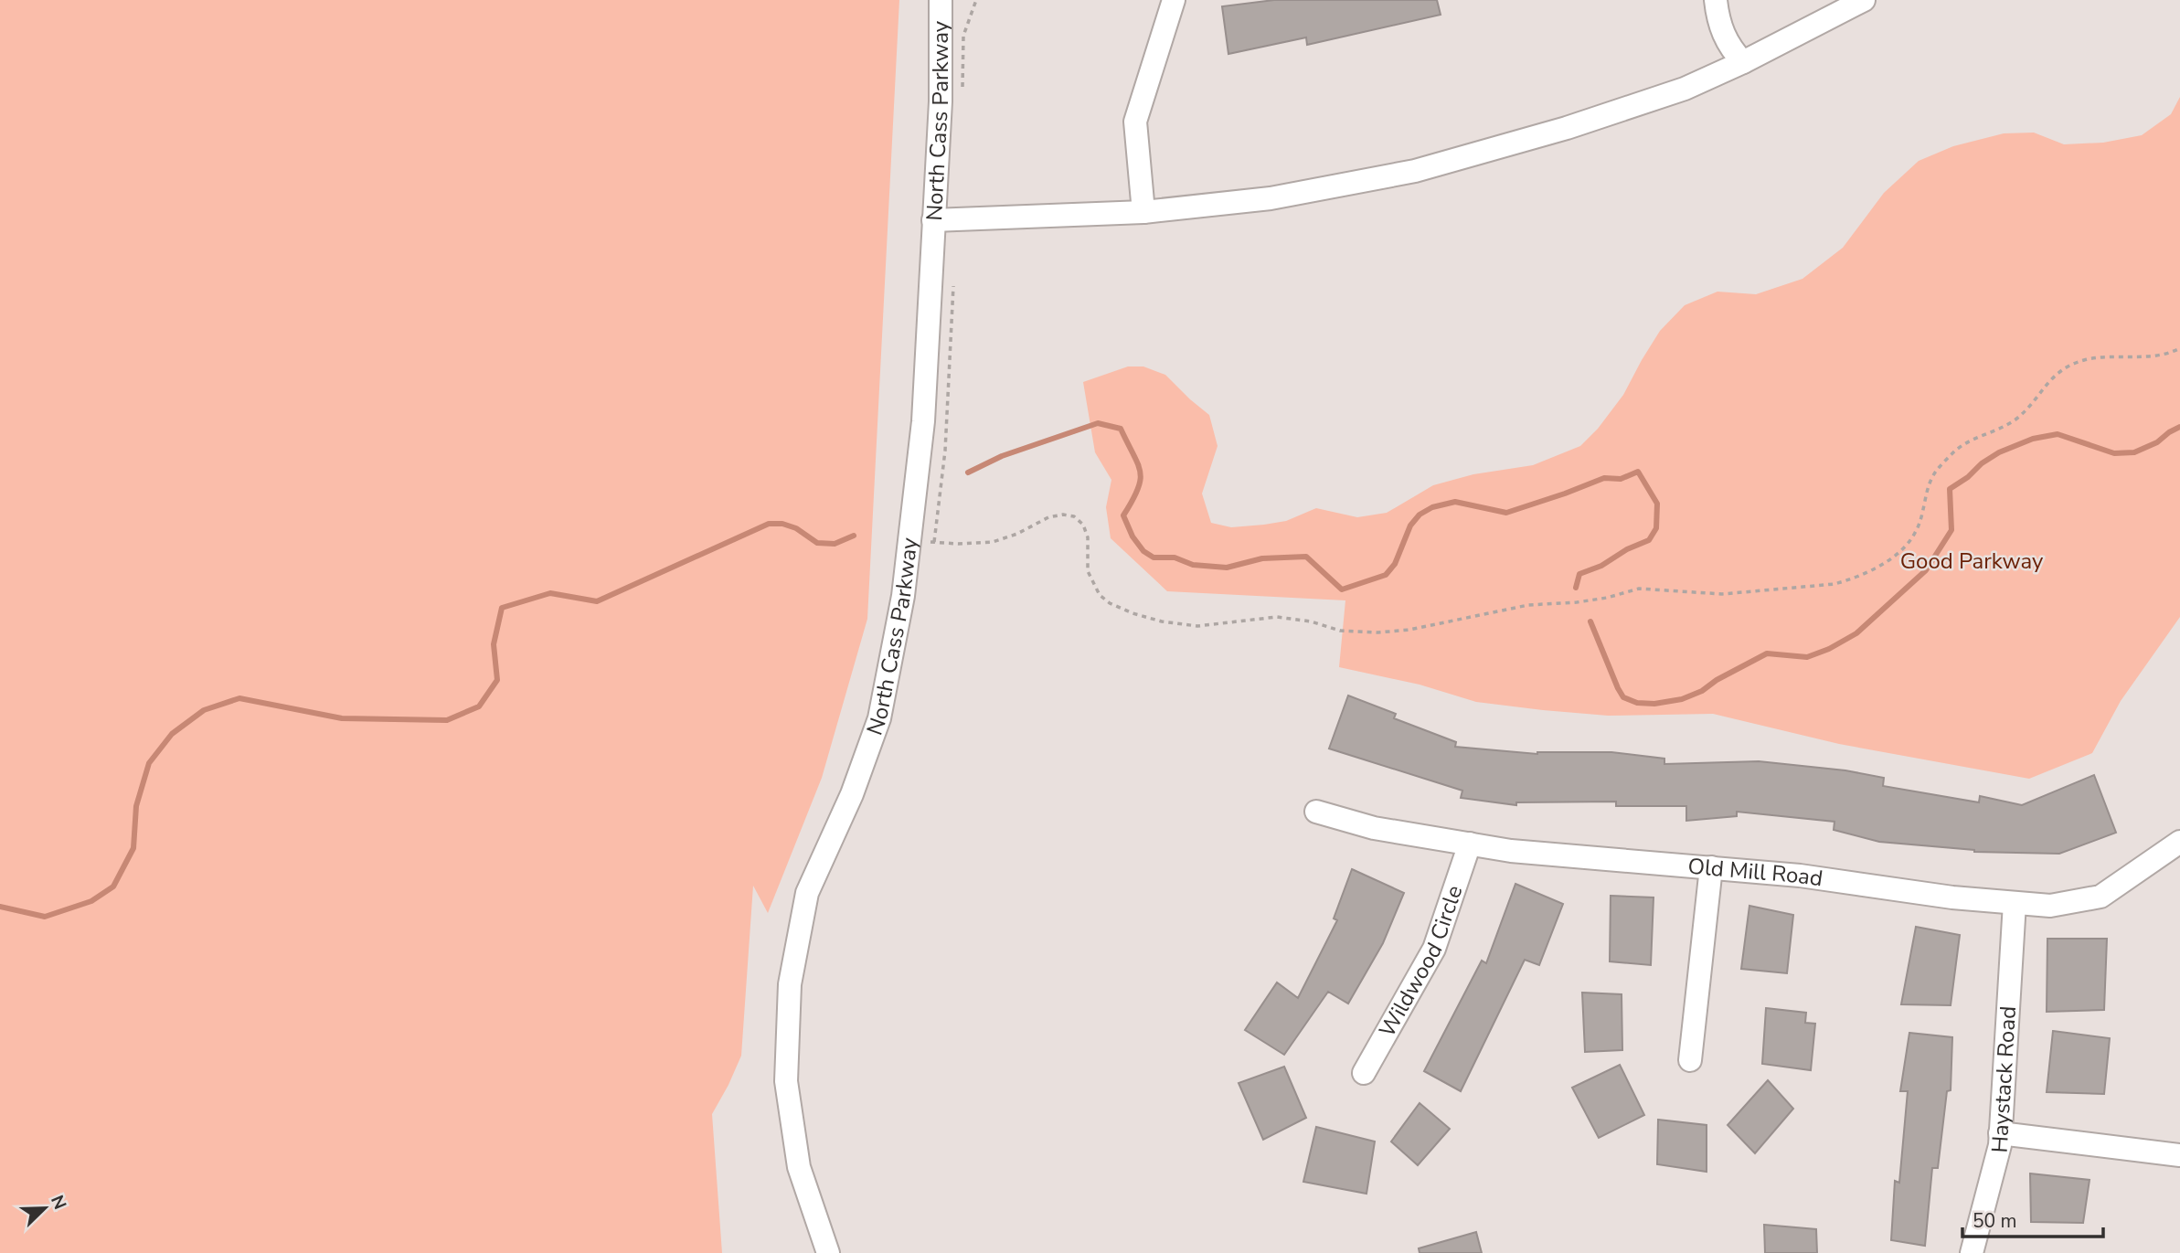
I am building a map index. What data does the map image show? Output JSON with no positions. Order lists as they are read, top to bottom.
{
  "streets": {
    "street": [
      "North Cass Parkway",
      "Old Mill Road",
      "Wildwood Circle",
      "Haystack Road"
    ]
  },
  "crossings": [
    ["Old Mill Road", "Wildwood Circle"],
    ["Old Mill Road", "Haystack Road"]
  ],
  "parks": ["Good Parkway"],
  "scale_bar": "50 m",
  "north": "top right"
}
